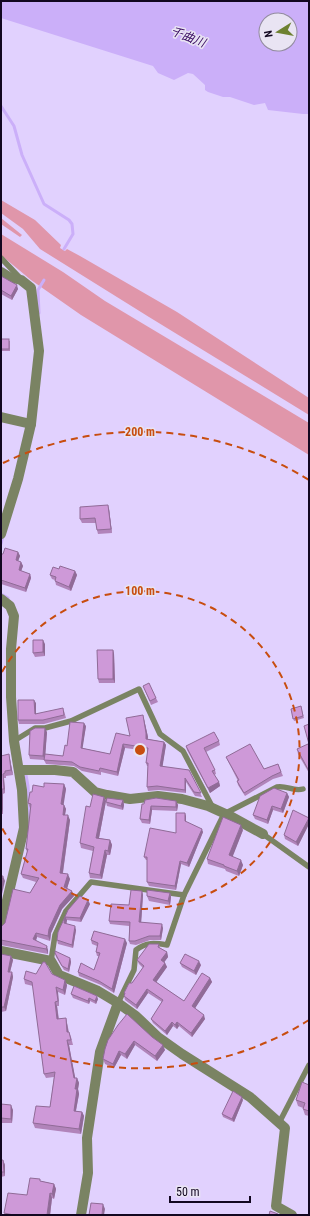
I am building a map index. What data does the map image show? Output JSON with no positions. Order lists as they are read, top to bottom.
{
  "water": ["千曲川"],
  "scale_bar": "50 m",
  "north": "left",
  "rings": ["200 m", "100 m"]
}
